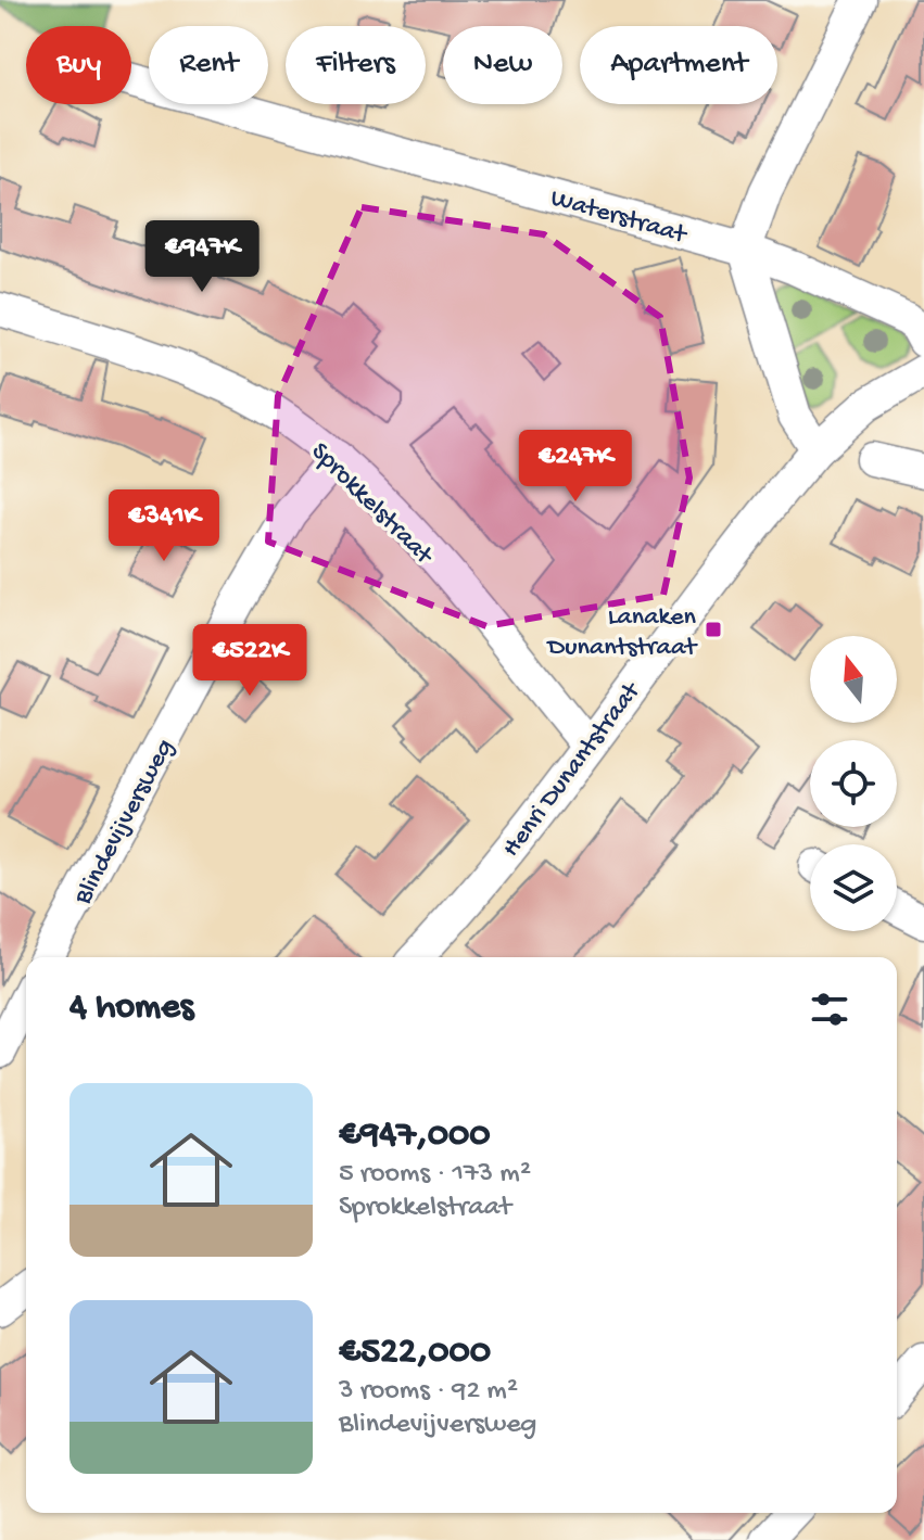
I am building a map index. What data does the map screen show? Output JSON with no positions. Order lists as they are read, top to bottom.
{
  "streets": {
    "street": [
      "Waterstraat",
      "Sprokkelstraat",
      "Henri Dunantstraat",
      "Blindevijversweg"
    ]
  },
  "crossings": [
    ["Sprokkelstraat", "Henri Dunantstraat"],
    ["Sprokkelstraat", "Blindevijversweg"]
  ],
  "places": {
    "transit": ["Lanaken Dunantstraat"]
  },
  "north": "top",
  "page": {
    "chip": [
      "Buy",
      "Rent",
      "Filters",
      "New",
      "Apartment"
    ],
    "price": [
      "€947K",
      "€247K",
      "€341K",
      "€522K"
    ],
    "heading": "4 homes",
    "list": [
      {
        "name": "€947,000",
        "note": "5 rooms · 173 m² · Sprokkelstraat"
      },
      {
        "name": "€522,000",
        "note": "3 rooms · 92 m² · Blindevijversweg"
      }
    ]
  }
}
